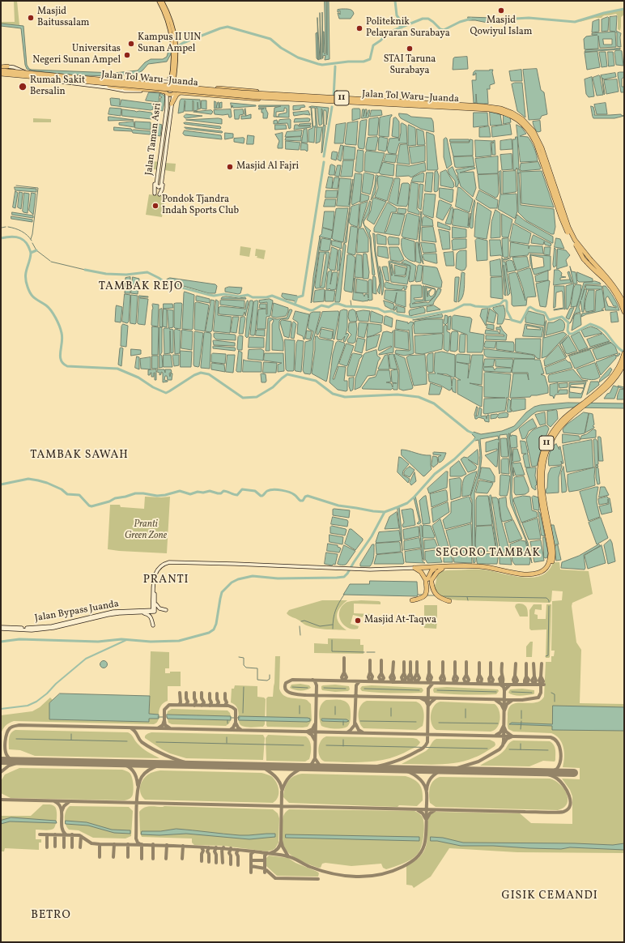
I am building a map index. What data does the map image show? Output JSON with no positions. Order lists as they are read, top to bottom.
{
  "streets": {
    "highway": ["Jalan Tol Waru–Juanda", "11"],
    "main road": ["Jalan Taman Asri", "Jalan Bypass Juanda"]
  },
  "crossings": [
    ["Jalan Tol Waru–Juanda", "Jalan Taman Asri"]
  ],
  "districts": [
    "TAMBAK REJO",
    "TAMBAK SAWAH",
    "SEGORO TAMBAK",
    "PRANTI",
    "GISIK CEMANDI",
    "BETRO"
  ],
  "parks": ["Pranti Green Zone"],
  "places": [
    "Masjid Qowiyul Islam",
    "Masjid Baitussalam",
    "Politeknik Pelayaran Surabaya",
    "Kampus II UIN Sunan Ampel",
    "STAI Taruna Surabaya",
    "Universitas Negeri Sunan Ampel",
    "Rumah Sakit Bersalin",
    "Masjid Al Fajri",
    "Pondok Tjandra Indah Sports Club",
    "Masjid At-Taqwa"
  ]
}
